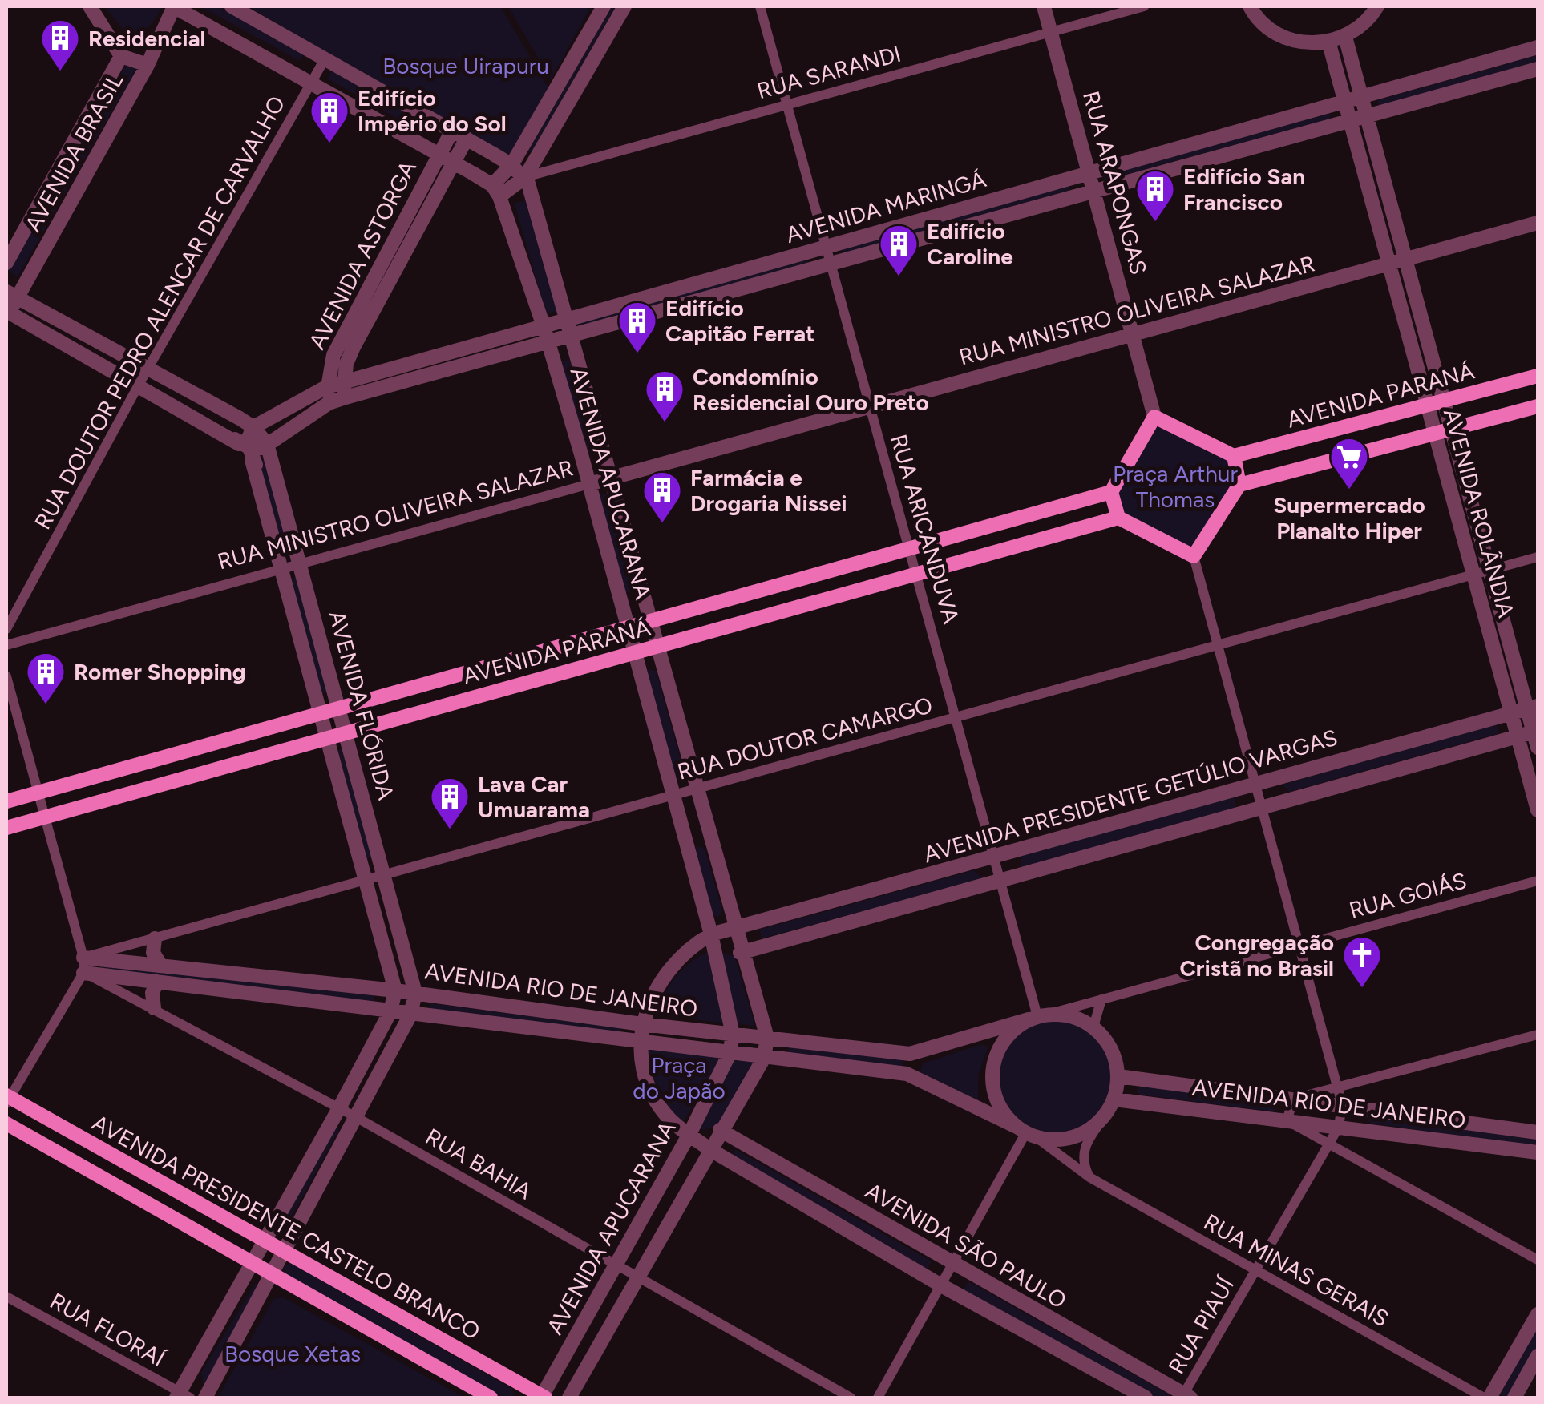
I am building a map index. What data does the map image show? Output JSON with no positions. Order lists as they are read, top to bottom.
{
  "streets": {
    "main road": ["AVENIDA PARANÁ", "AVENIDA PRESIDENTE CASTELO BRANCO"],
    "street": [
      "RUA SARANDI",
      "AVENIDA BRASIL",
      "RUA ARAPONGAS",
      "AVENIDA MARINGÁ",
      "AVENIDA ASTORGA",
      "RUA MINISTRO OLIVEIRA SALAZAR",
      "RUA DOUTOR PEDRO ALENCAR DE CARVALHO",
      "AVENIDA APUCARANA",
      "AVENIDA ROLÂNDIA",
      "RUA ARICANDUVA",
      "AVENIDA FLÓRIDA",
      "RUA DOUTOR CAMARGO",
      "AVENIDA PRESIDENTE GETÚLIO VARGAS",
      "RUA GOIÁS",
      "AVENIDA RIO DE JANEIRO",
      "RUA BAHIA",
      "AVENIDA SÃO PAULO",
      "RUA MINAS GERAIS",
      "RUA PIAUÍ",
      "RUA FLORAÍ"
    ]
  },
  "crossings": [
    ["RUA SARANDI", "RUA ARAPONGAS"],
    ["RUA SARANDI", "AVENIDA APUCARANA"],
    ["RUA SARANDI", "RUA ARICANDUVA"],
    ["AVENIDA BRASIL", "AVENIDA FLÓRIDA"],
    ["RUA ARAPONGAS", "AVENIDA MARINGÁ"],
    ["RUA ARAPONGAS", "RUA MINISTRO OLIVEIRA SALAZAR"],
    ["AVENIDA MARINGÁ", "AVENIDA ASTORGA"],
    ["AVENIDA MARINGÁ", "AVENIDA APUCARANA"],
    ["AVENIDA MARINGÁ", "AVENIDA ROLÂNDIA"],
    ["AVENIDA MARINGÁ", "RUA ARICANDUVA"],
    ["AVENIDA MARINGÁ", "AVENIDA FLÓRIDA"],
    ["AVENIDA ASTORGA", "AVENIDA APUCARANA"],
    ["RUA MINISTRO OLIVEIRA SALAZAR", "AVENIDA APUCARANA"],
    ["RUA MINISTRO OLIVEIRA SALAZAR", "AVENIDA ROLÂNDIA"],
    ["RUA MINISTRO OLIVEIRA SALAZAR", "RUA ARICANDUVA"],
    ["RUA MINISTRO OLIVEIRA SALAZAR", "AVENIDA FLÓRIDA"],
    ["RUA DOUTOR PEDRO ALENCAR DE CARVALHO", "AVENIDA APUCARANA"],
    ["RUA DOUTOR PEDRO ALENCAR DE CARVALHO", "AVENIDA FLÓRIDA"],
    ["AVENIDA PARANÁ", "AVENIDA APUCARANA"],
    ["AVENIDA PARANÁ", "AVENIDA ROLÂNDIA"],
    ["AVENIDA PARANÁ", "RUA ARICANDUVA"],
    ["AVENIDA PARANÁ", "AVENIDA FLÓRIDA"],
    ["AVENIDA APUCARANA", "RUA DOUTOR CAMARGO"],
    ["AVENIDA APUCARANA", "AVENIDA PRESIDENTE GETÚLIO VARGAS"],
    ["AVENIDA APUCARANA", "AVENIDA RIO DE JANEIRO"],
    ["AVENIDA APUCARANA", "RUA BAHIA"],
    ["AVENIDA APUCARANA", "AVENIDA PRESIDENTE CASTELO BRANCO"],
    ["AVENIDA APUCARANA", "AVENIDA SÃO PAULO"],
    ["AVENIDA ROLÂNDIA", "RUA DOUTOR CAMARGO"],
    ["AVENIDA ROLÂNDIA", "AVENIDA PRESIDENTE GETÚLIO VARGAS"],
    ["RUA ARICANDUVA", "RUA DOUTOR CAMARGO"],
    ["RUA ARICANDUVA", "AVENIDA PRESIDENTE GETÚLIO VARGAS"],
    ["RUA ARICANDUVA", "RUA GOIÁS"],
    ["RUA ARICANDUVA", "AVENIDA RIO DE JANEIRO"],
    ["RUA ARICANDUVA", "RUA MINAS GERAIS"],
    ["AVENIDA FLÓRIDA", "RUA DOUTOR CAMARGO"],
    ["AVENIDA FLÓRIDA", "AVENIDA RIO DE JANEIRO"],
    ["AVENIDA FLÓRIDA", "RUA BAHIA"],
    ["AVENIDA FLÓRIDA", "AVENIDA PRESIDENTE CASTELO BRANCO"],
    ["AVENIDA FLÓRIDA", "RUA FLORAÍ"],
    ["RUA DOUTOR CAMARGO", "AVENIDA RIO DE JANEIRO"],
    ["RUA DOUTOR CAMARGO", "RUA BAHIA"],
    ["AVENIDA PRESIDENTE GETÚLIO VARGAS", "AVENIDA SÃO PAULO"],
    ["RUA GOIÁS", "AVENIDA RIO DE JANEIRO"],
    ["RUA GOIÁS", "RUA MINAS GERAIS"],
    ["AVENIDA RIO DE JANEIRO", "RUA BAHIA"],
    ["AVENIDA RIO DE JANEIRO", "AVENIDA SÃO PAULO"],
    ["AVENIDA RIO DE JANEIRO", "RUA MINAS GERAIS"],
    ["AVENIDA RIO DE JANEIRO", "RUA PIAUÍ"],
    ["AVENIDA SÃO PAULO", "RUA PIAUÍ"],
    ["RUA MINAS GERAIS", "RUA PIAUÍ"]
  ],
  "parks": [
    "Bosque Uirapuru",
    "Praça Arthur Thomas",
    "Praça do Japão",
    "Bosque Xetas"
  ],
  "places": {
    "building": [
      "Residencial",
      "Edifício Império do Sol",
      "Edifício San Francisco",
      "Edifício Caroline",
      "Edifício Capitão Ferrat",
      "Condomínio Residencial Ouro Preto",
      "Farmácia e Drogaria Nissei",
      "Romer Shopping",
      "Lava Car Umuarama"
    ],
    "supermarket": ["Supermercado Planalto Hiper"],
    "church": ["Congregação Cristã no Brasil"]
  }
}
